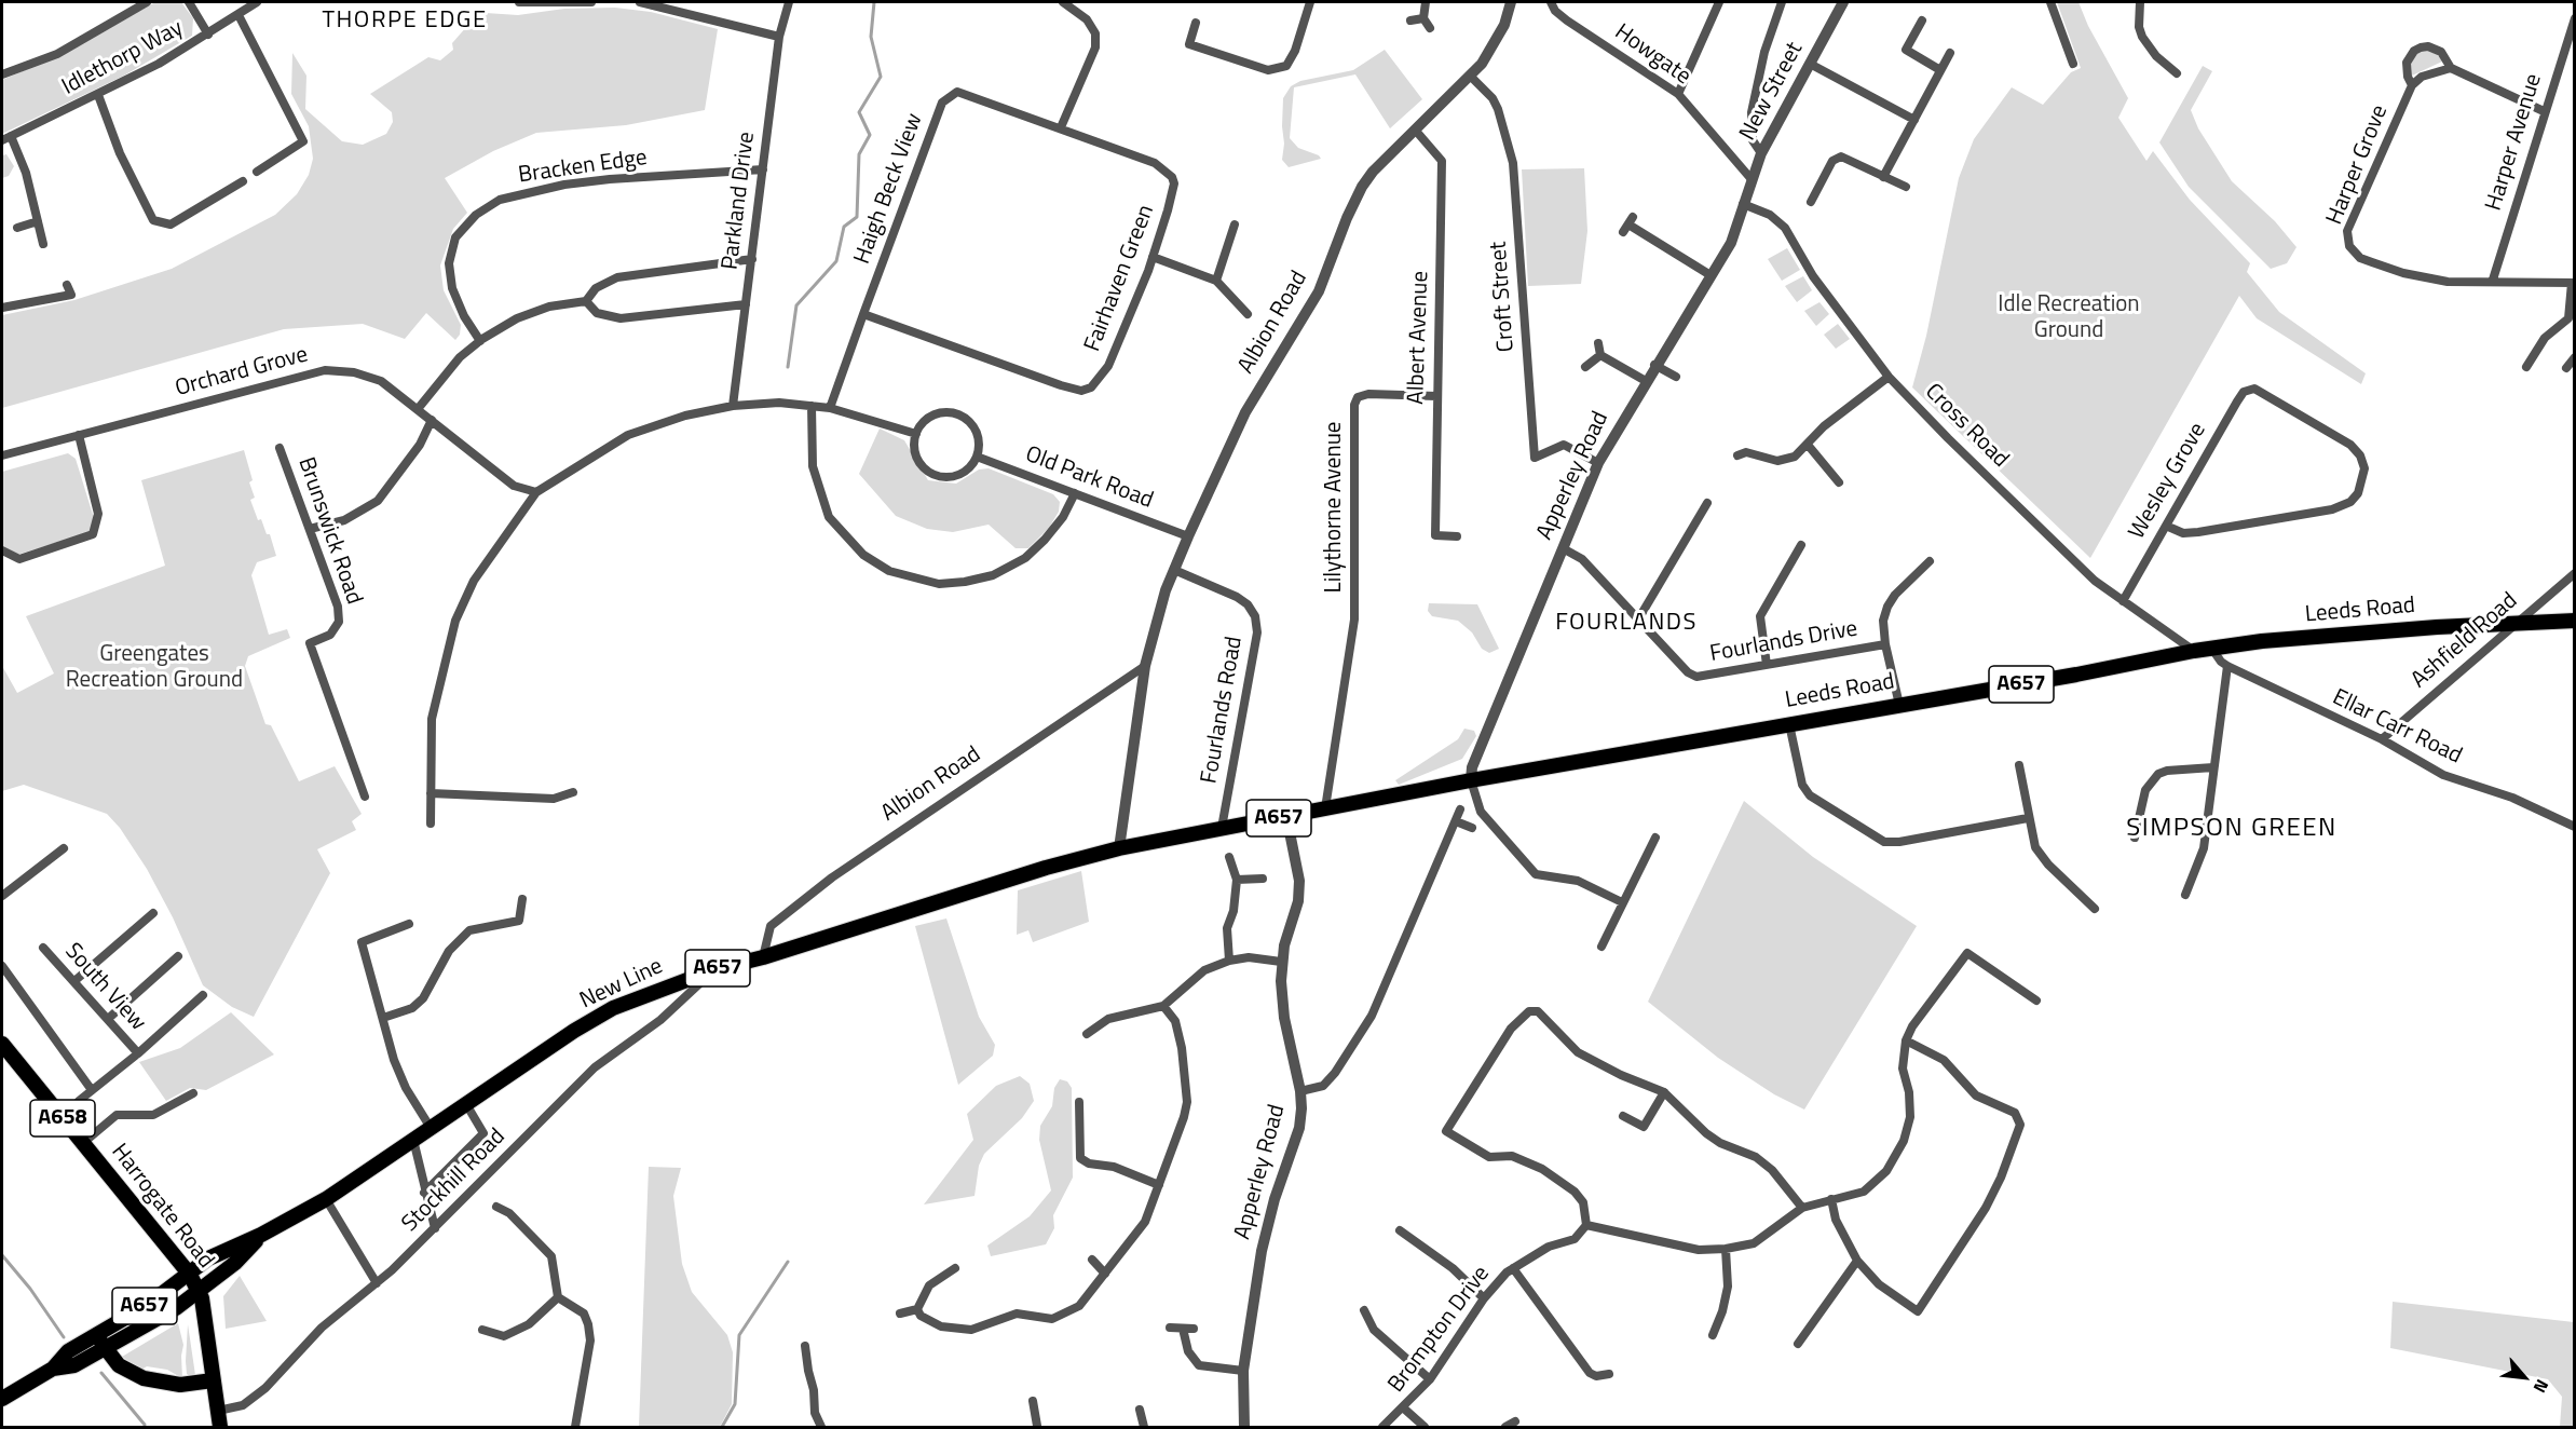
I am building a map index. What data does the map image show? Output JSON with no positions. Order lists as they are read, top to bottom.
{
  "streets": {
    "main road": [
      "Leeds Road",
      "A657",
      "New Line",
      "A658",
      "Harrogate Road"
    ],
    "street": [
      "Howgate",
      "Idlethorp Way",
      "New Street",
      "Harper Avenue",
      "Harper Grove",
      "Bracken Edge",
      "Haigh Beck View",
      "Parkland Drive",
      "Fairhaven Green",
      "Croft Street",
      "Albion Road",
      "Albert Avenue",
      "Orchard Grove",
      "Cross Road",
      "Apperley Road",
      "Old Park Road",
      "Wesley Grove",
      "Lilythorne Avenue",
      "Brunswick Road",
      "Ashfield Road",
      "Fourlands Drive",
      "Fourlands Road",
      "Ellar Carr Road",
      "South View",
      "Stockhill Road",
      "Brompton Drive"
    ]
  },
  "crossings": [
    ["Howgate", "New Street"],
    ["New Street", "Cross Road"],
    ["New Street", "Apperley Road"],
    ["Harper Avenue", "Harper Grove"],
    ["Bracken Edge", "Parkland Drive"],
    ["Haigh Beck View", "Fairhaven Green"],
    ["Croft Street", "Albion Road"],
    ["Croft Street", "Apperley Road"],
    ["Albion Road", "Albert Avenue"],
    ["Albion Road", "Old Park Road"],
    ["Albion Road", "Leeds Road"],
    ["Albion Road", "Fourlands Road"],
    ["Albion Road", "New Line"],
    ["Albert Avenue", "Lilythorne Avenue"],
    ["Cross Road", "Apperley Road"],
    ["Cross Road", "Wesley Grove"],
    ["Cross Road", "Leeds Road"],
    ["Apperley Road", "Leeds Road"],
    ["Apperley Road", "Fourlands Drive"],
    ["Lilythorne Avenue", "Leeds Road"],
    ["Leeds Road", "Ashfield Road"],
    ["Leeds Road", "Fourlands Drive"],
    ["Leeds Road", "Fourlands Road"],
    ["Leeds Road", "Ellar Carr Road"],
    ["Leeds Road", "New Line"],
    ["Ashfield Road", "Ellar Carr Road"],
    ["New Line", "Stockhill Road"],
    ["New Line", "Harrogate Road"],
    ["Stockhill Road", "Harrogate Road"]
  ],
  "districts": ["THORPE EDGE", "FOURLANDS", "SIMPSON GREEN"],
  "parks": ["Idle Recreation Ground", "Greengates Recreation Ground"],
  "north": "bottom right"
}
